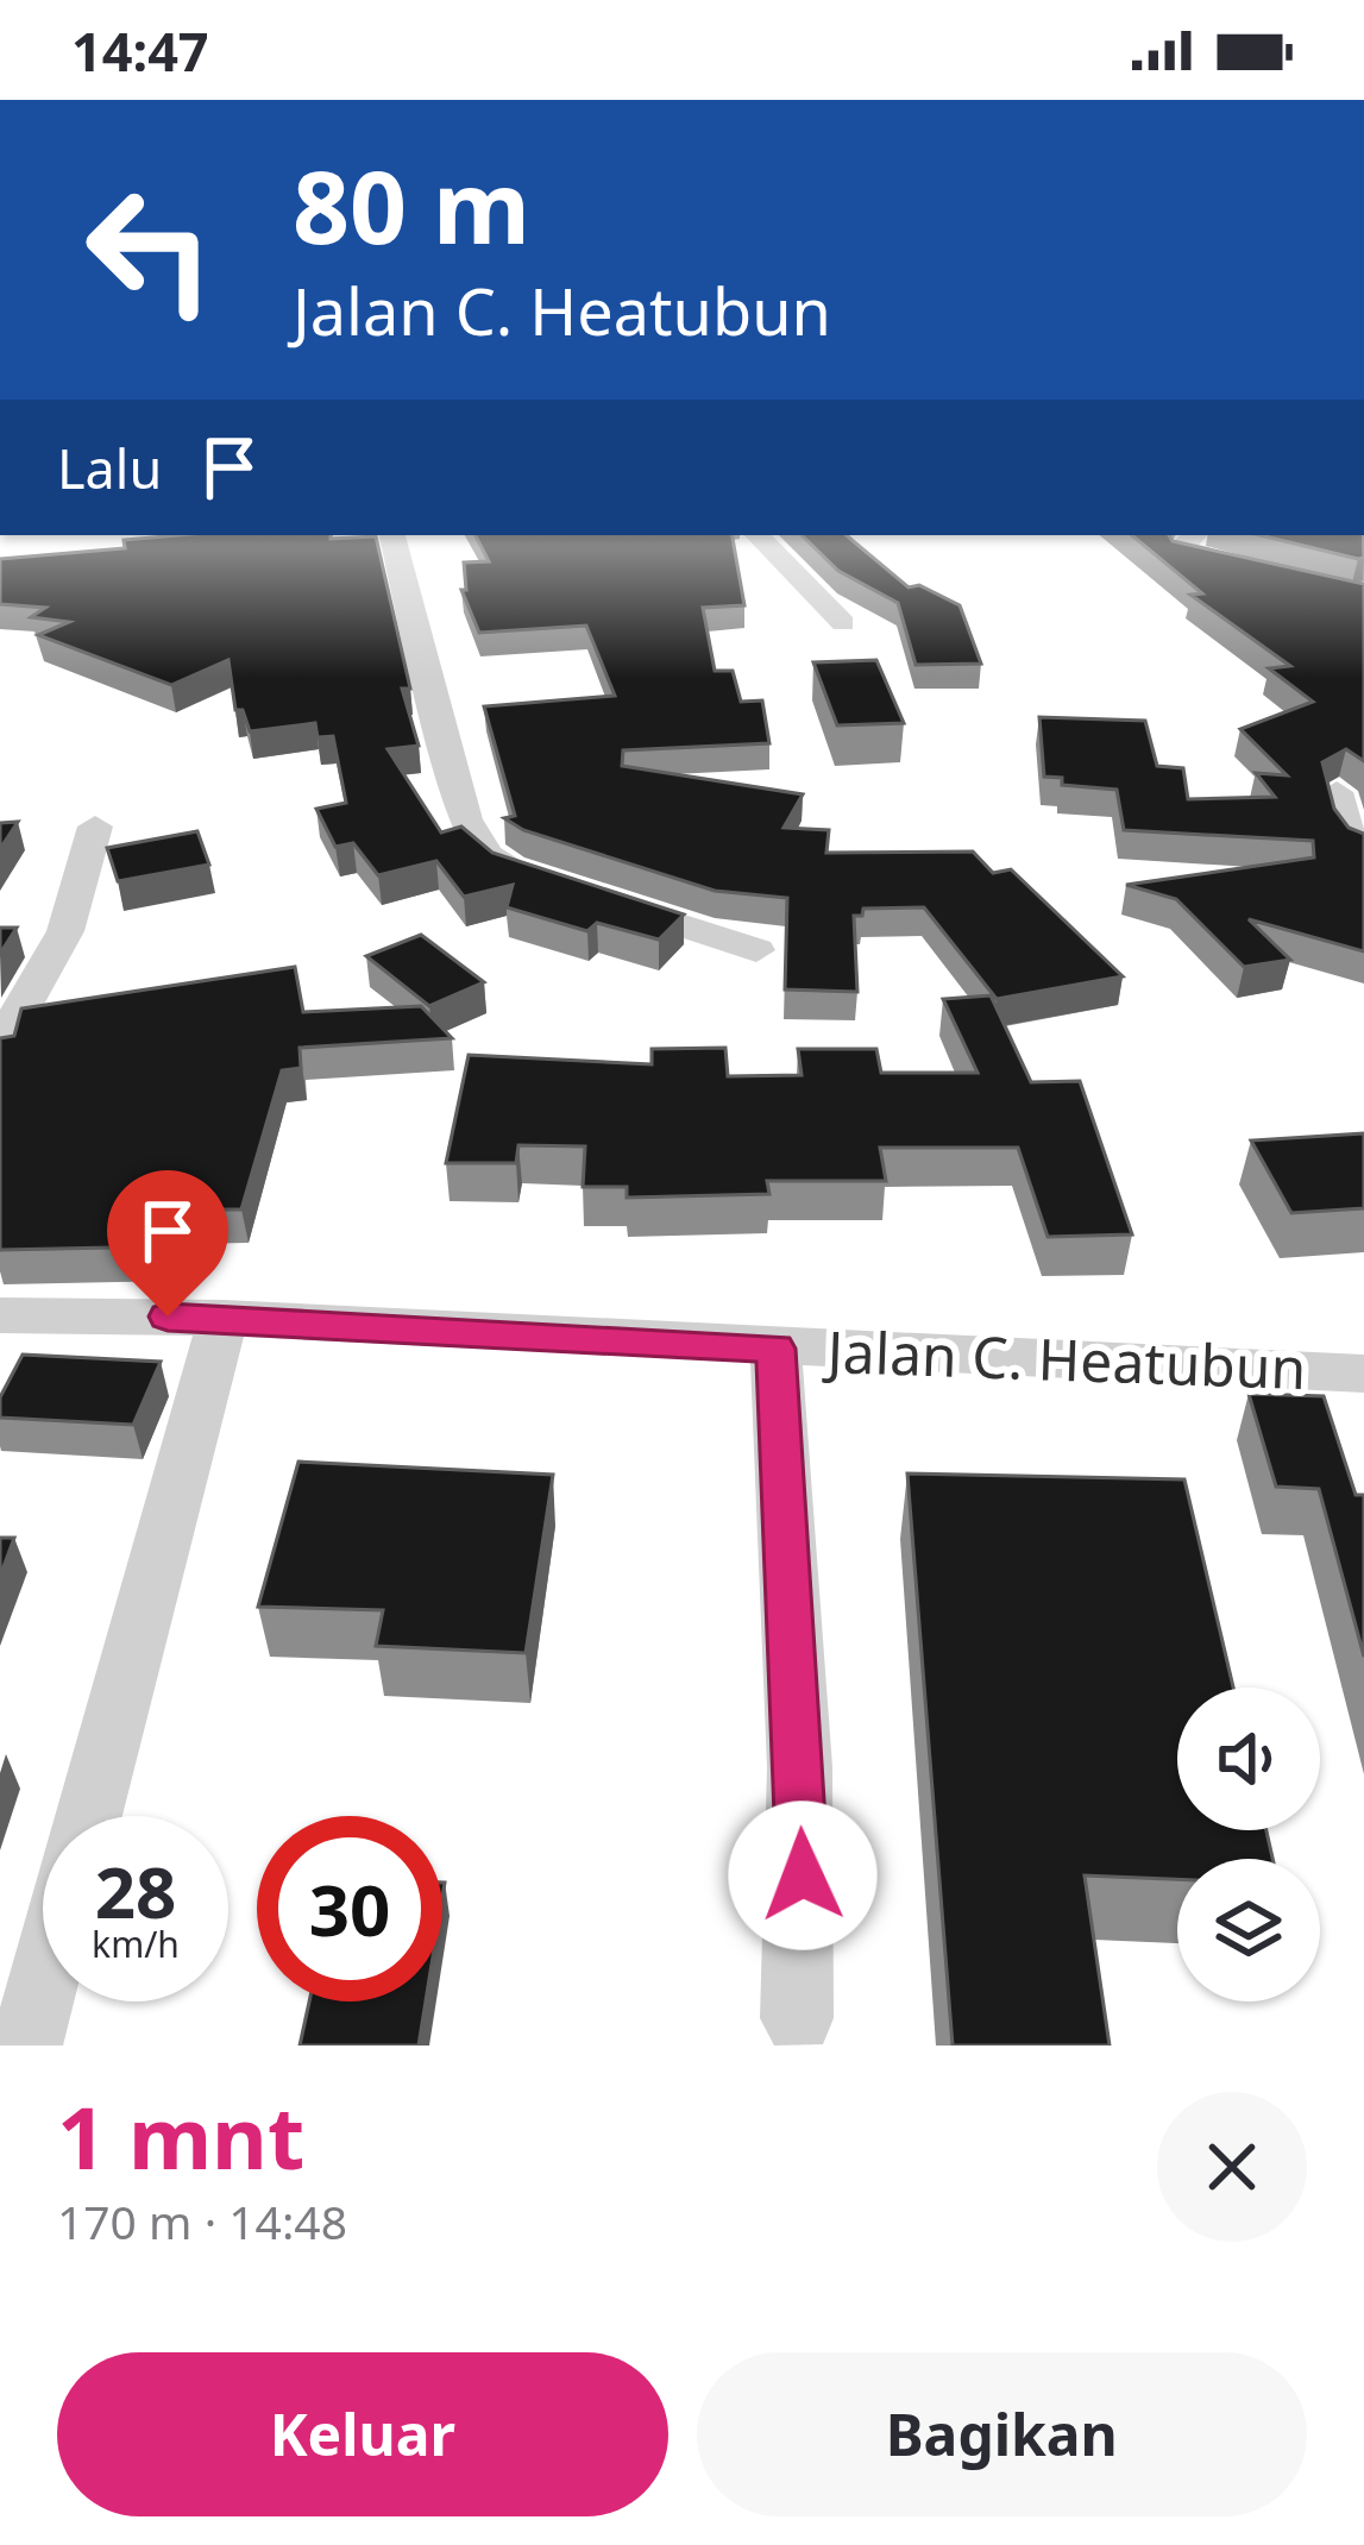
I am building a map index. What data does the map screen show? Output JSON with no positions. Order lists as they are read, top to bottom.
{
  "streets": {
    "street": ["Jalan C. Heatubun"]
  },
  "page": {
    "status": "14:47",
    "turn": ["80 m", "Jalan C. Heatubun"],
    "then": "Lalu",
    "speed": "28 km/h",
    "limit": "30",
    "heading": ["1 mnt", "170 m · 14:48"],
    "buttons": ["Keluar", "Bagikan"]
  }
}
